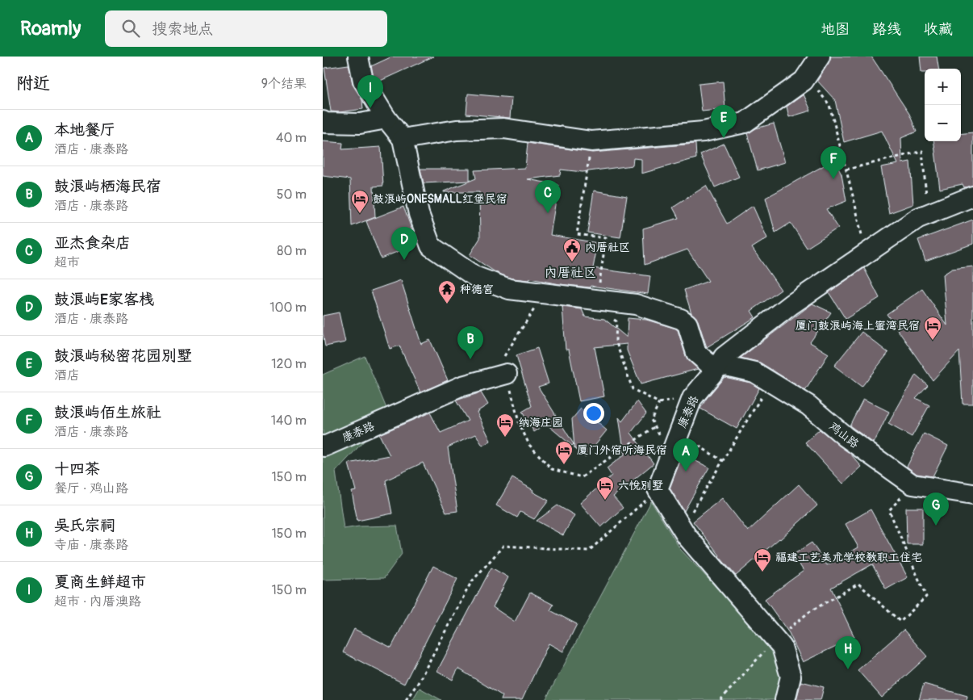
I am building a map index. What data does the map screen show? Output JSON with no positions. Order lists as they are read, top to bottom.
{
  "streets": {
    "street": ["康泰路", "鸡山路"]
  },
  "crossings": [
    ["康泰路", "鸡山路"]
  ],
  "districts": ["内厝社区"],
  "places": {
    "hotel": [
      "鼓浪屿ONESMALL红堡民宿",
      "厦门鼓浪屿海上蜜湾民宿",
      "纳海庄园",
      "厦门外宿听海民宿",
      "六悦别墅",
      "福建工艺美术学校教职工住宅"
    ],
    "public building": ["内厝社区"],
    "temple": ["种德宫"]
  },
  "page": {
    "header": "Roamly",
    "search": "搜索地点",
    "nav": ["地图", "路线", "收藏"],
    "heading": ["附近", "9个结果"],
    "map_buttons": ["+", "−"],
    "pins": [
      "I",
      "E",
      "F",
      "C",
      "D",
      "B",
      "A",
      "G",
      "H"
    ],
    "list": [
      {
        "mark": "A",
        "name": "本地餐厅",
        "note": "酒店 · 康泰路",
        "value": "40 m"
      },
      {
        "mark": "B",
        "name": "鼓浪屿栖海民宿",
        "note": "酒店 · 康泰路",
        "value": "50 m"
      },
      {
        "mark": "C",
        "name": "亚杰食杂店",
        "note": "超市",
        "value": "80 m"
      },
      {
        "mark": "D",
        "name": "鼓浪屿E家客栈",
        "note": "酒店 · 康泰路",
        "value": "100 m"
      },
      {
        "mark": "E",
        "name": "鼓浪屿秘密花园别墅",
        "note": "酒店",
        "value": "120 m"
      },
      {
        "mark": "F",
        "name": "鼓浪屿佰生旅社",
        "note": "酒店 · 康泰路",
        "value": "140 m"
      },
      {
        "mark": "G",
        "name": "十四茶",
        "note": "餐厅 · 鸡山路",
        "value": "150 m"
      },
      {
        "mark": "H",
        "name": "吴氏宗祠",
        "note": "寺庙 · 康泰路",
        "value": "150 m"
      },
      {
        "mark": "I",
        "name": "夏商生鲜超市",
        "note": "超市 · 内厝澳路",
        "value": "150 m"
      }
    ]
  }
}
